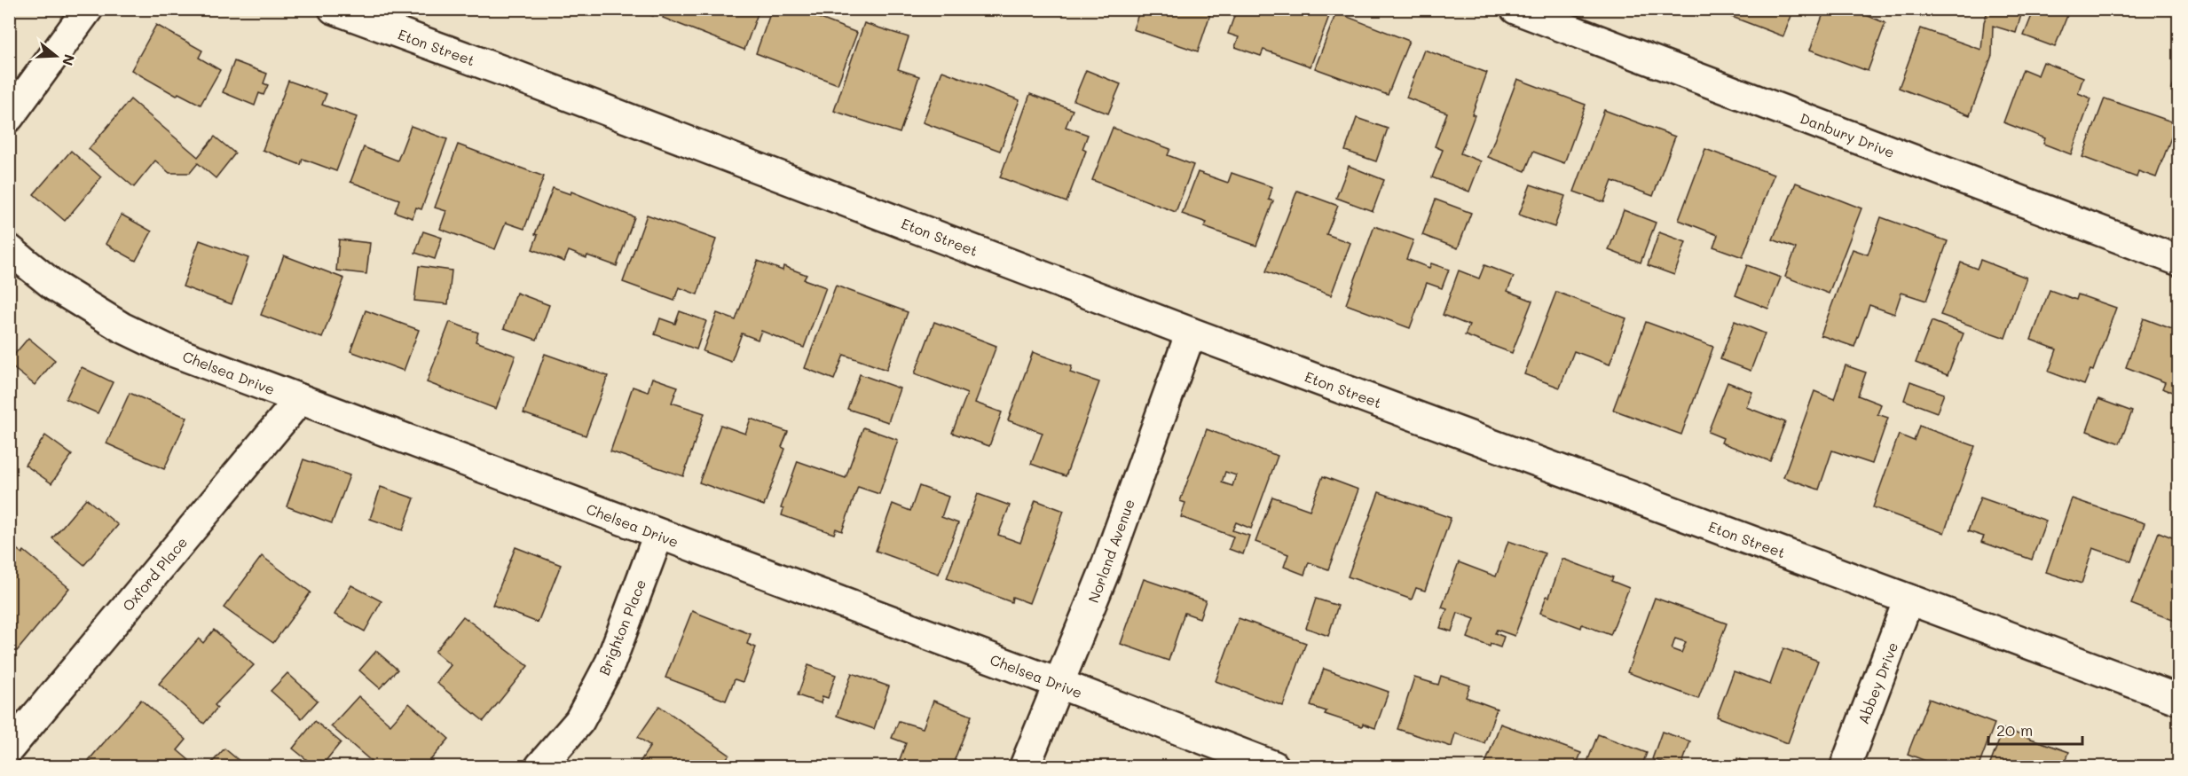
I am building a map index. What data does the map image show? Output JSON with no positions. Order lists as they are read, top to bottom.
{
  "streets": {
    "street": [
      "Eton Street",
      "Danbury Drive",
      "Chelsea Drive",
      "Norland Avenue",
      "Oxford Place",
      "Brighton Place",
      "Abbey Drive"
    ]
  },
  "crossings": [
    ["Eton Street", "Norland Avenue"],
    ["Eton Street", "Abbey Drive"],
    ["Chelsea Drive", "Norland Avenue"],
    ["Chelsea Drive", "Oxford Place"],
    ["Chelsea Drive", "Brighton Place"]
  ],
  "scale_bar": "20 m",
  "north": "right"
}
